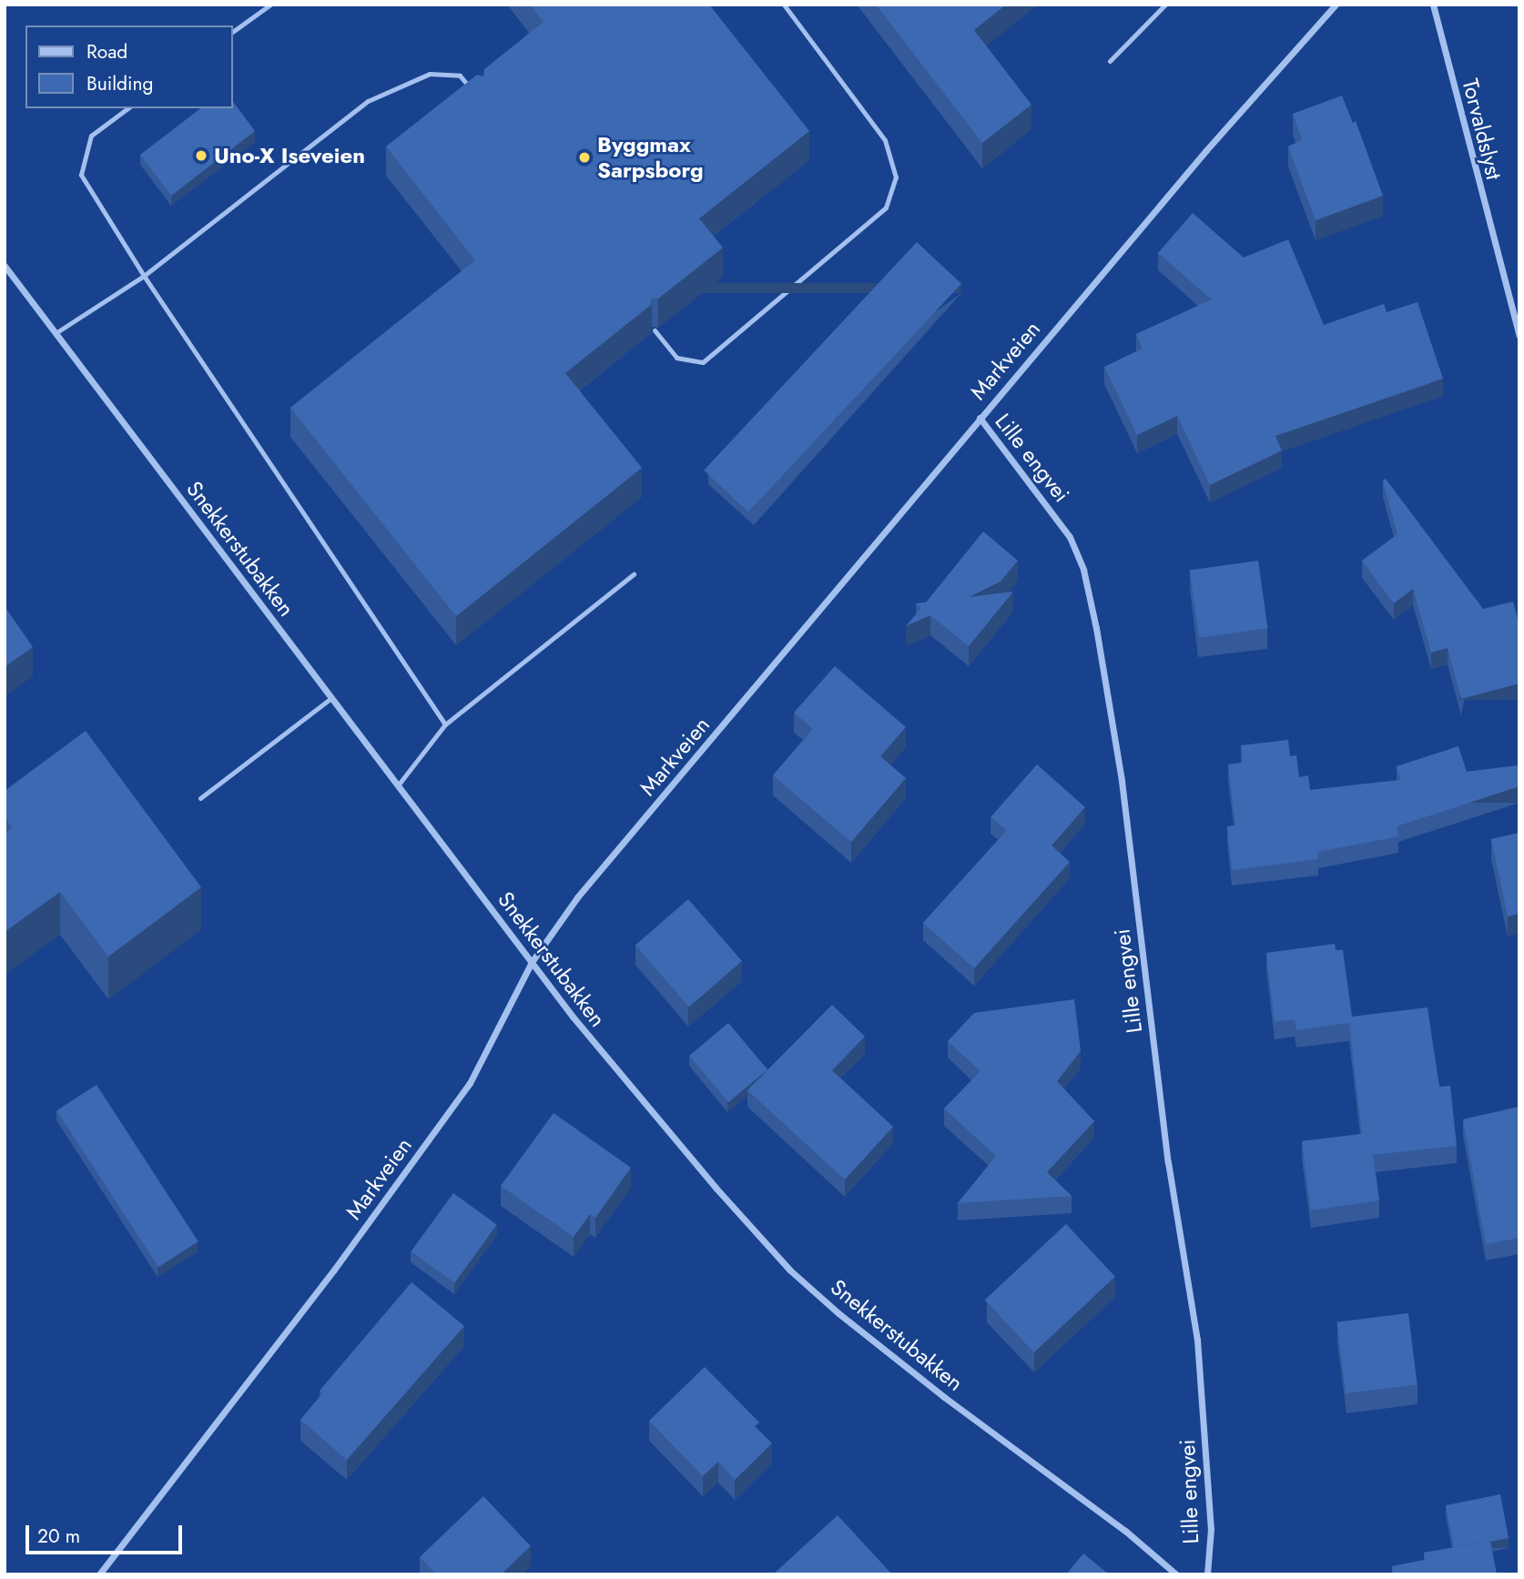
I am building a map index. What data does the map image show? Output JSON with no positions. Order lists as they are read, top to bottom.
{
  "streets": {
    "street": [
      "Torvaldslyst",
      "Markveien",
      "Lille engvei",
      "Snekkerstubakken"
    ]
  },
  "crossings": [
    ["Markveien", "Lille engvei"],
    ["Markveien", "Snekkerstubakken"]
  ],
  "places": ["Uno-X Iseveien", "Byggmax Sarpsborg"],
  "legend": ["Road", "Building"],
  "scale_bar": "20 m"
}
